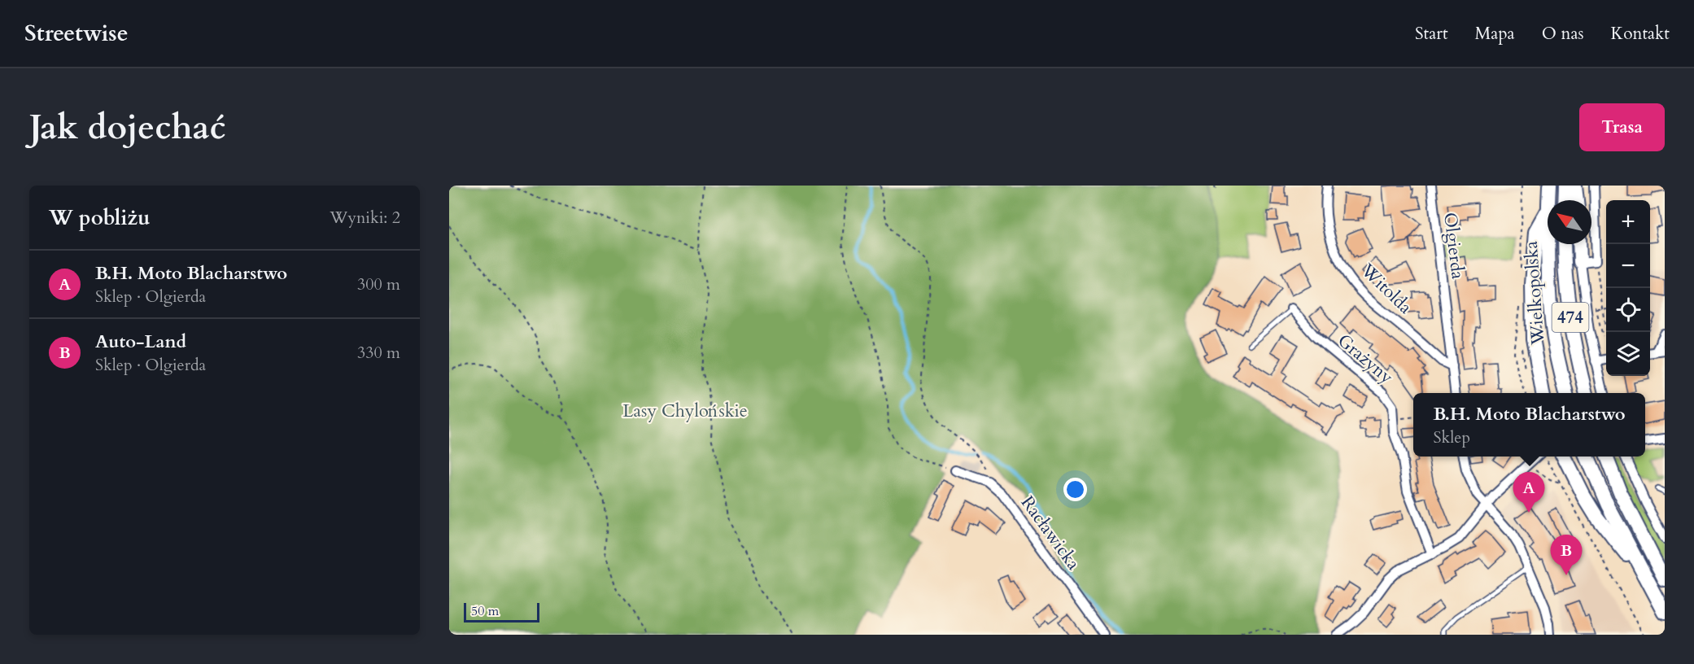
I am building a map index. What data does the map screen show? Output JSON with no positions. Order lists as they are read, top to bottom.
{
  "streets": {
    "main road": ["Wielkopolska", "474"],
    "street": [
      "Olgierda",
      "Witolda",
      "Grażyny",
      "Racławicka"
    ]
  },
  "crossings": [
    ["Olgierda", "Witolda"]
  ],
  "parks": ["Lasy Chylońskie"],
  "scale_bar": "50 m",
  "north": "top left",
  "page": {
    "header": "Streetwise",
    "nav": [
      "Start",
      "Mapa",
      "O nas",
      "Kontakt"
    ],
    "buttons": "Trasa",
    "title": "Jak dojechać",
    "heading": ["W pobliżu", "Wyniki: 2"],
    "map_buttons": ["+", "−"],
    "list": [
      {
        "mark": "A",
        "name": "B.H. Moto Blacharstwo",
        "note": "Sklep · Olgierda",
        "value": "300 m"
      },
      {
        "mark": "B",
        "name": "Auto-Land",
        "note": "Sklep · Olgierda",
        "value": "330 m"
      }
    ],
    "popup": ["B.H. Moto Blacharstwo", "Sklep"],
    "pins": ["A", "B"],
    "scale": "50 m"
  }
}
